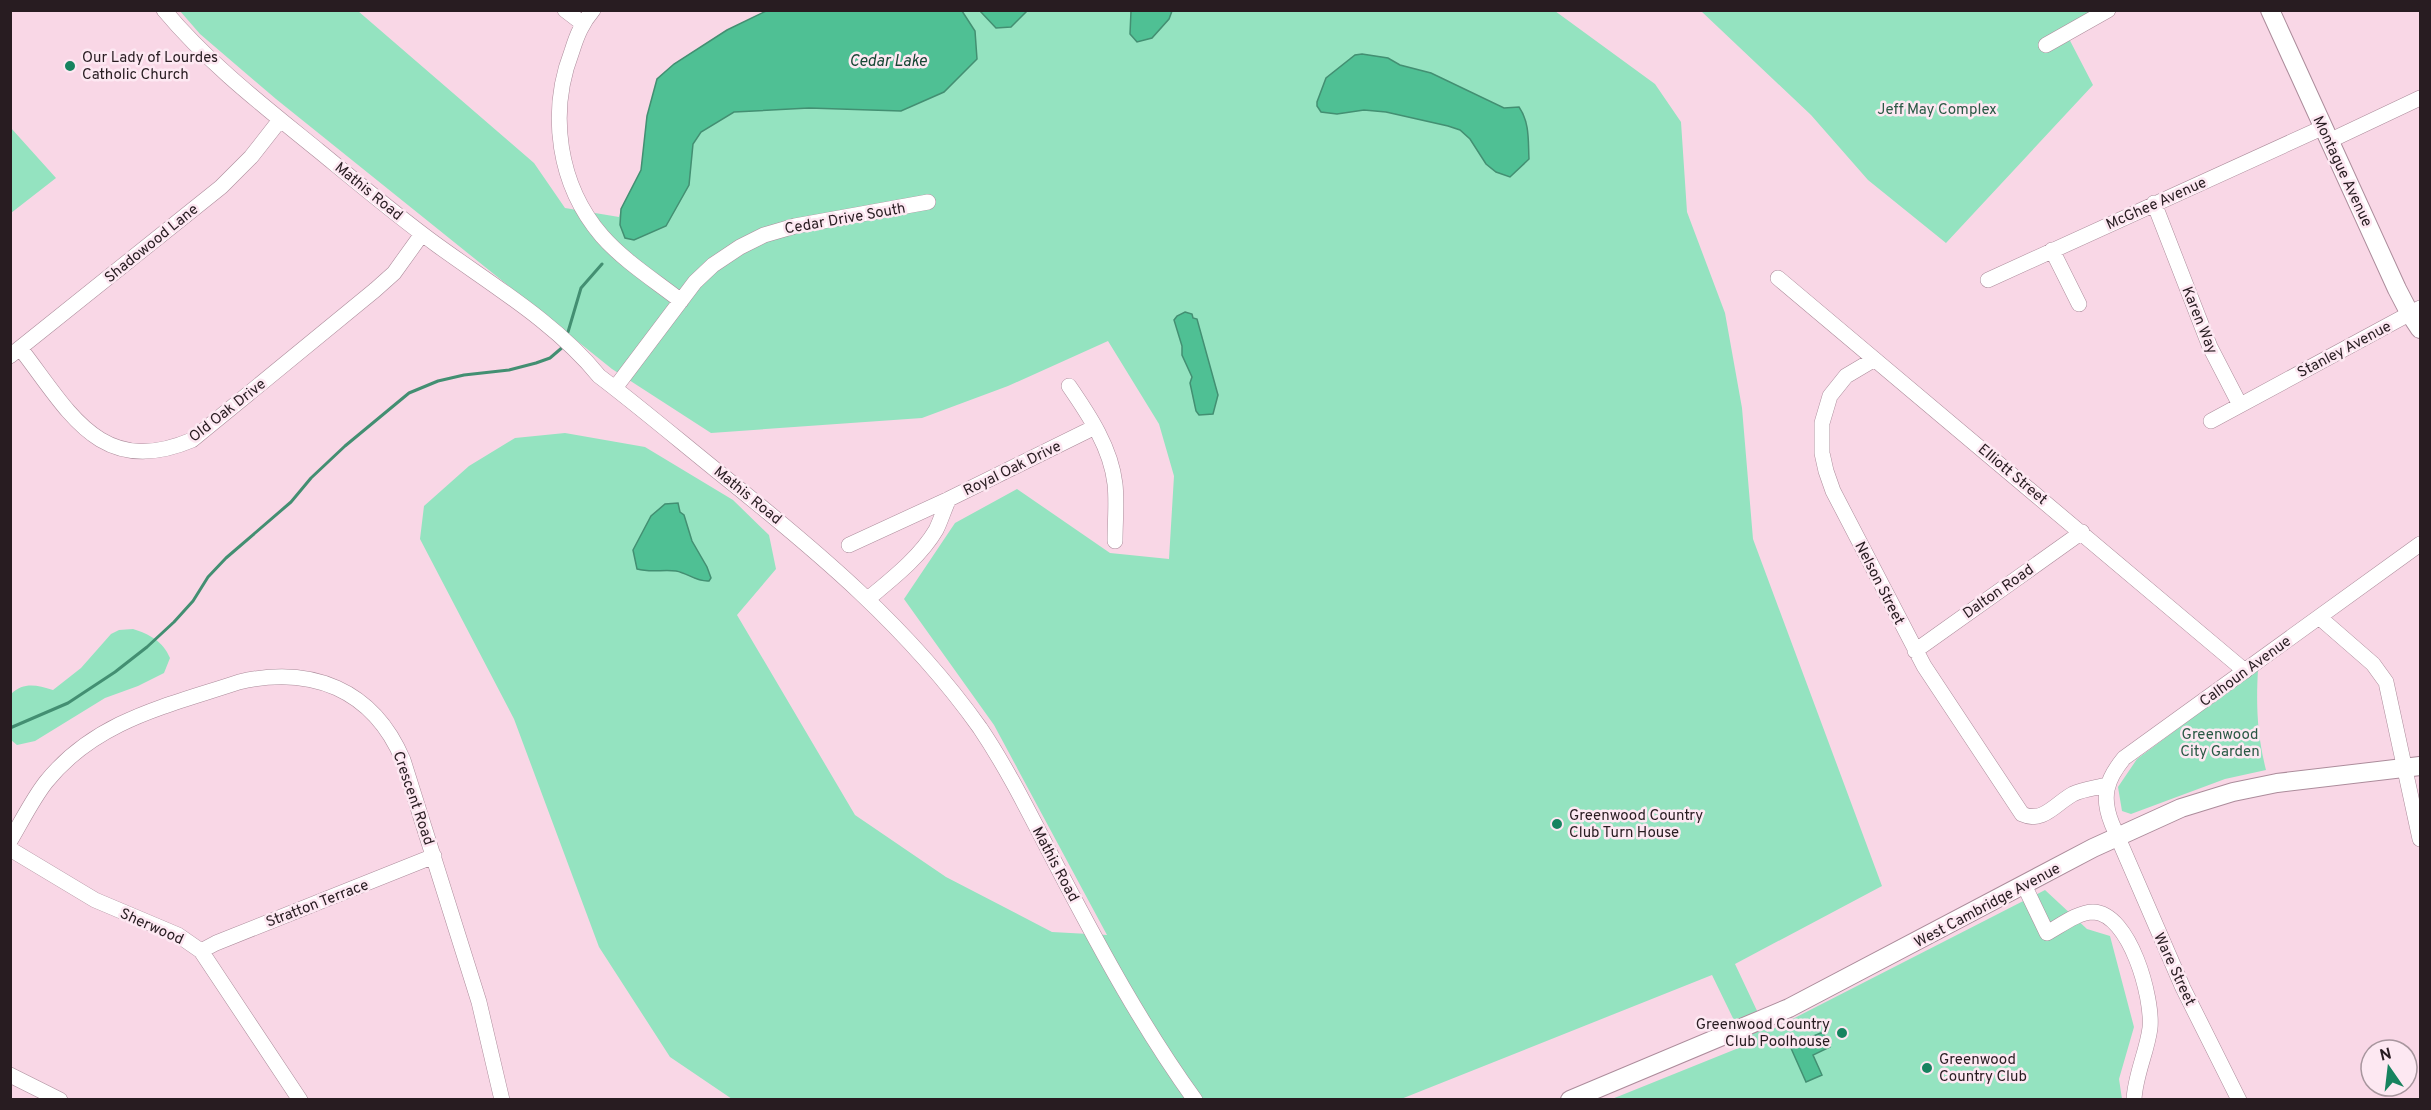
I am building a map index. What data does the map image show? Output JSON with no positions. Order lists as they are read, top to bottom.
{
  "streets": {
    "main road": ["Montague Avenue", "West Cambridge Avenue"],
    "street": [
      "Mathis Road",
      "McGhee Avenue",
      "Cedar Drive South",
      "Shadowood Lane",
      "Karen Way",
      "Stanley Avenue",
      "Old Oak Drive",
      "Royal Oak Drive",
      "Elliott Street",
      "Nelson Street",
      "Dalton Road",
      "Calhoun Avenue",
      "Crescent Road",
      "Stratton Terrace",
      "Sherwood",
      "Ware Street"
    ]
  },
  "crossings": [
    ["Montague Avenue", "McGhee Avenue"],
    ["Montague Avenue", "Stanley Avenue"],
    ["Mathis Road", "Cedar Drive South"],
    ["Mathis Road", "Shadowood Lane"],
    ["Mathis Road", "Old Oak Drive"],
    ["Mathis Road", "Royal Oak Drive"],
    ["McGhee Avenue", "Karen Way"],
    ["Shadowood Lane", "Old Oak Drive"],
    ["Karen Way", "Stanley Avenue"],
    ["Elliott Street", "Nelson Street"],
    ["Elliott Street", "Dalton Road"],
    ["Elliott Street", "Calhoun Avenue"],
    ["Nelson Street", "Dalton Road"],
    ["Nelson Street", "Calhoun Avenue"],
    ["Nelson Street", "Ware Street"],
    ["Calhoun Avenue", "Ware Street"],
    ["Crescent Road", "Stratton Terrace"],
    ["Stratton Terrace", "Sherwood"],
    ["West Cambridge Avenue", "Ware Street"]
  ],
  "water": ["Cedar Lake"],
  "parks": ["Jeff May Complex", "Greenwood City Garden"],
  "places": [
    "Our Lady of Lourdes Catholic Church",
    "Greenwood Country Club Turn House",
    "Greenwood Country Club Poolhouse",
    "Greenwood Country Club"
  ],
  "north": "top"
}
